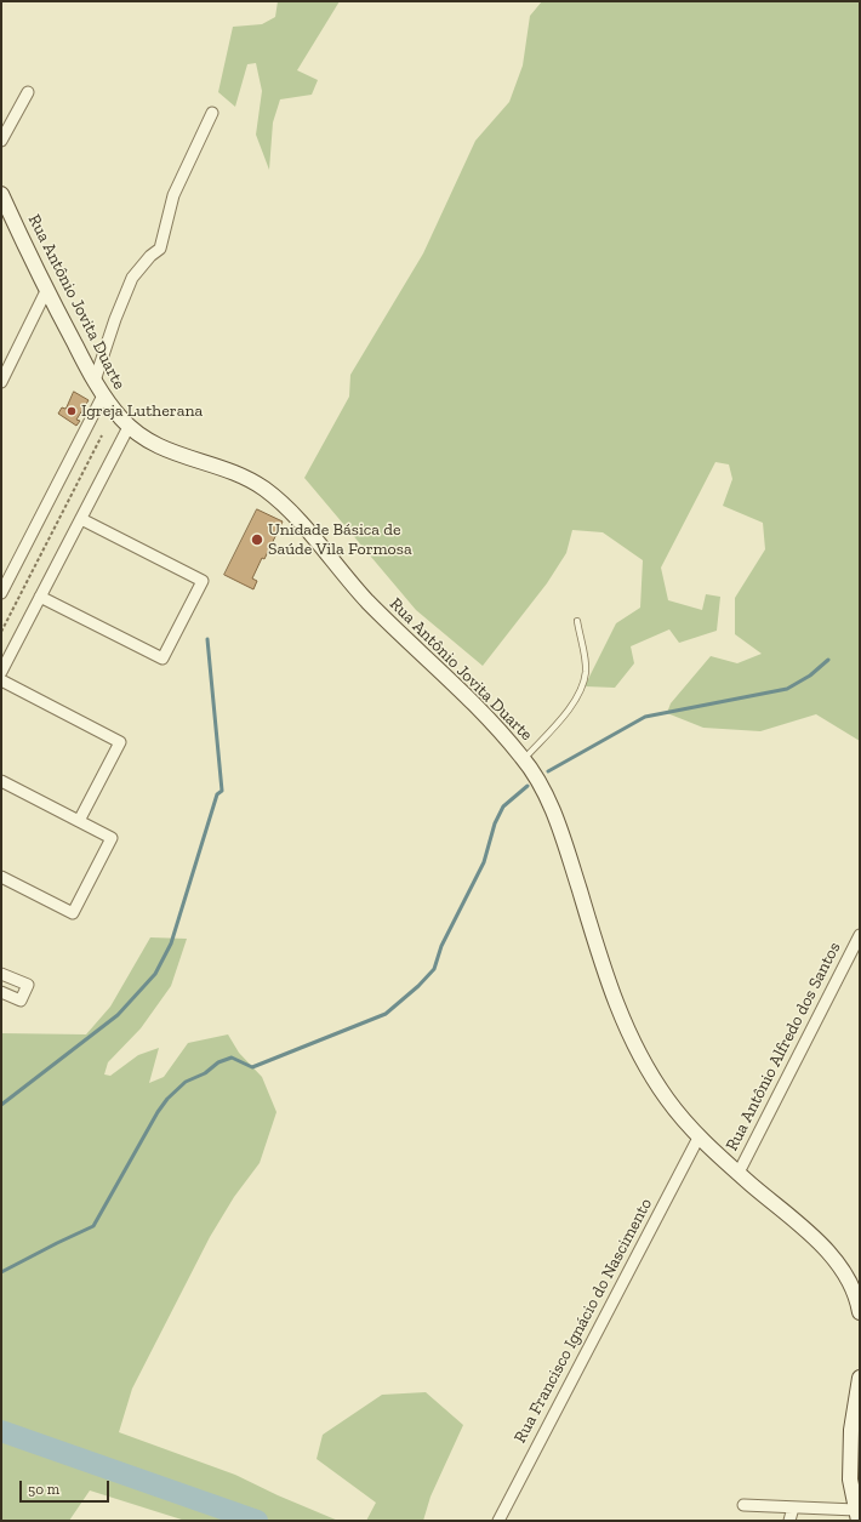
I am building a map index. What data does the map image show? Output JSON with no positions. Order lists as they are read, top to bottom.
{
  "streets": {
    "main road": ["Rua Antônio Jovita Duarte"],
    "street": ["Rua Antônio Alfredo dos Santos", "Rua Francisco Ignácio do Nascimento"]
  },
  "crossings": [
    ["Rua Antônio Jovita Duarte", "Rua Antônio Alfredo dos Santos"],
    ["Rua Antônio Jovita Duarte", "Rua Francisco Ignácio do Nascimento"]
  ],
  "places": ["Igreja Lutherana", "Unidade Básica de Saúde Vila Formosa"],
  "scale_bar": "50 m"
}
